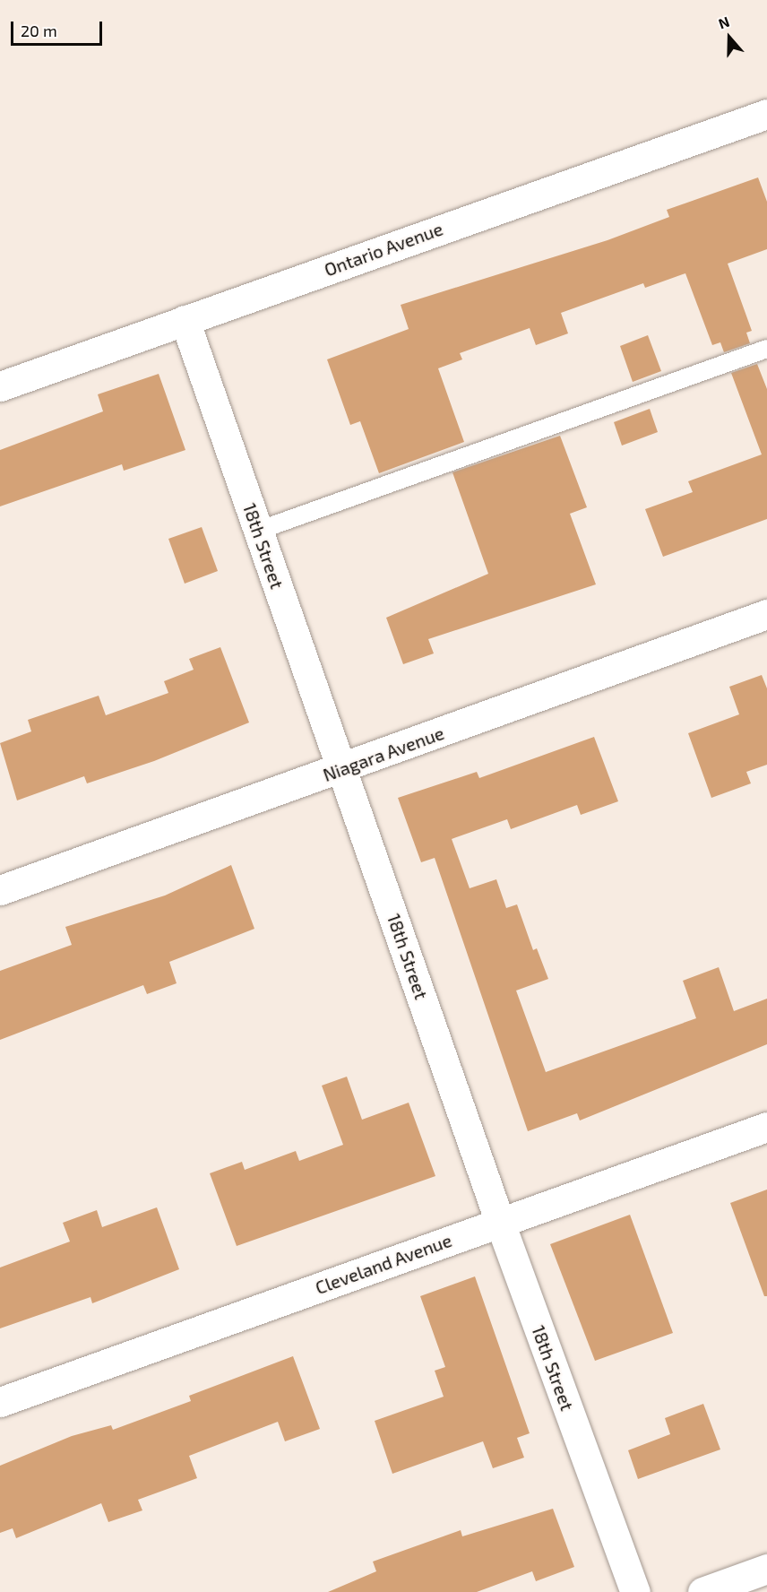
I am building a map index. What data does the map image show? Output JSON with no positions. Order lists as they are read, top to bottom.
{
  "streets": {
    "street": [
      "Ontario Avenue",
      "18th Street",
      "Niagara Avenue",
      "Cleveland Avenue"
    ]
  },
  "crossings": [
    ["Ontario Avenue", "18th Street"],
    ["18th Street", "Niagara Avenue"],
    ["18th Street", "Cleveland Avenue"]
  ],
  "scale_bar": "20 m",
  "north": "top"
}
